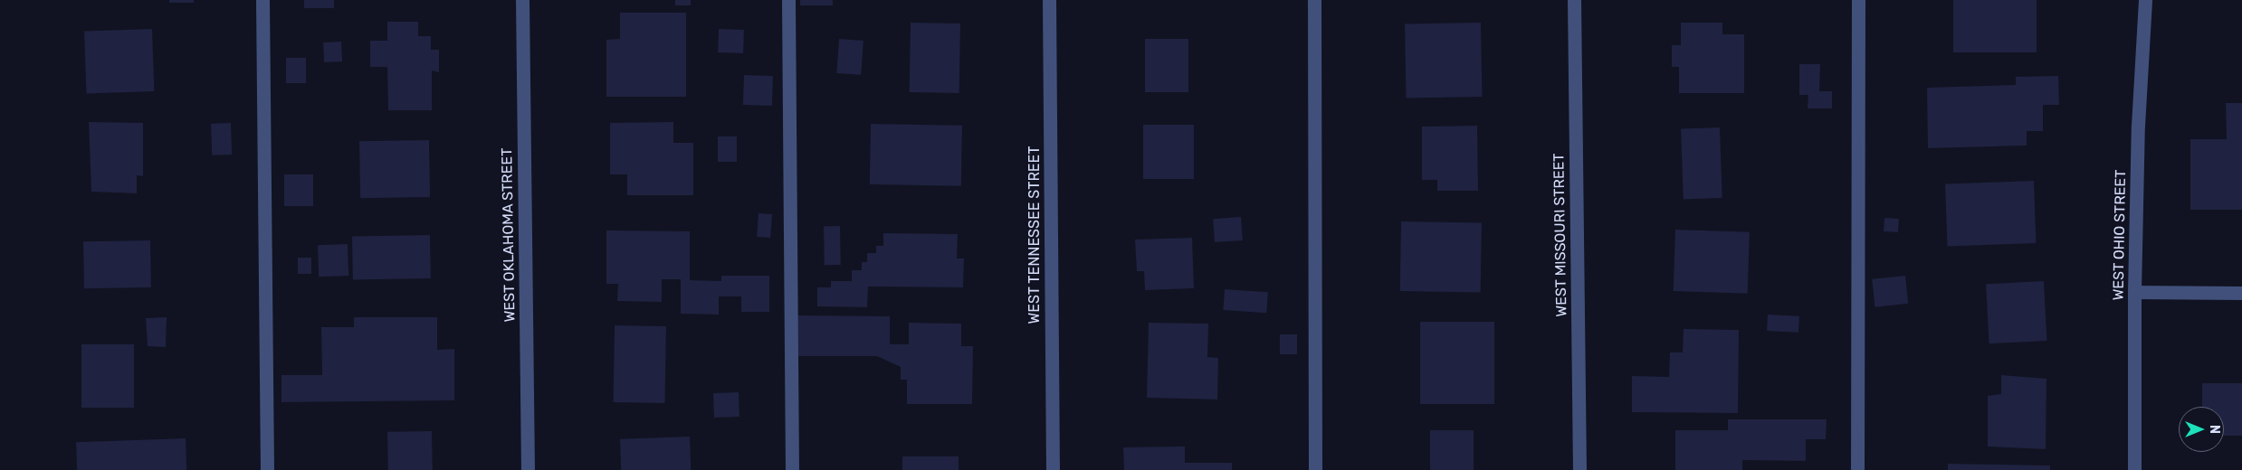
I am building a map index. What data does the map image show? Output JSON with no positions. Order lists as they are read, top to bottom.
{
  "streets": {
    "street": [
      "WEST OKLAHOMA STREET",
      "WEST TENNESSEE STREET",
      "WEST MISSOURI STREET",
      "WEST OHIO STREET"
    ]
  },
  "north": "right"
}
